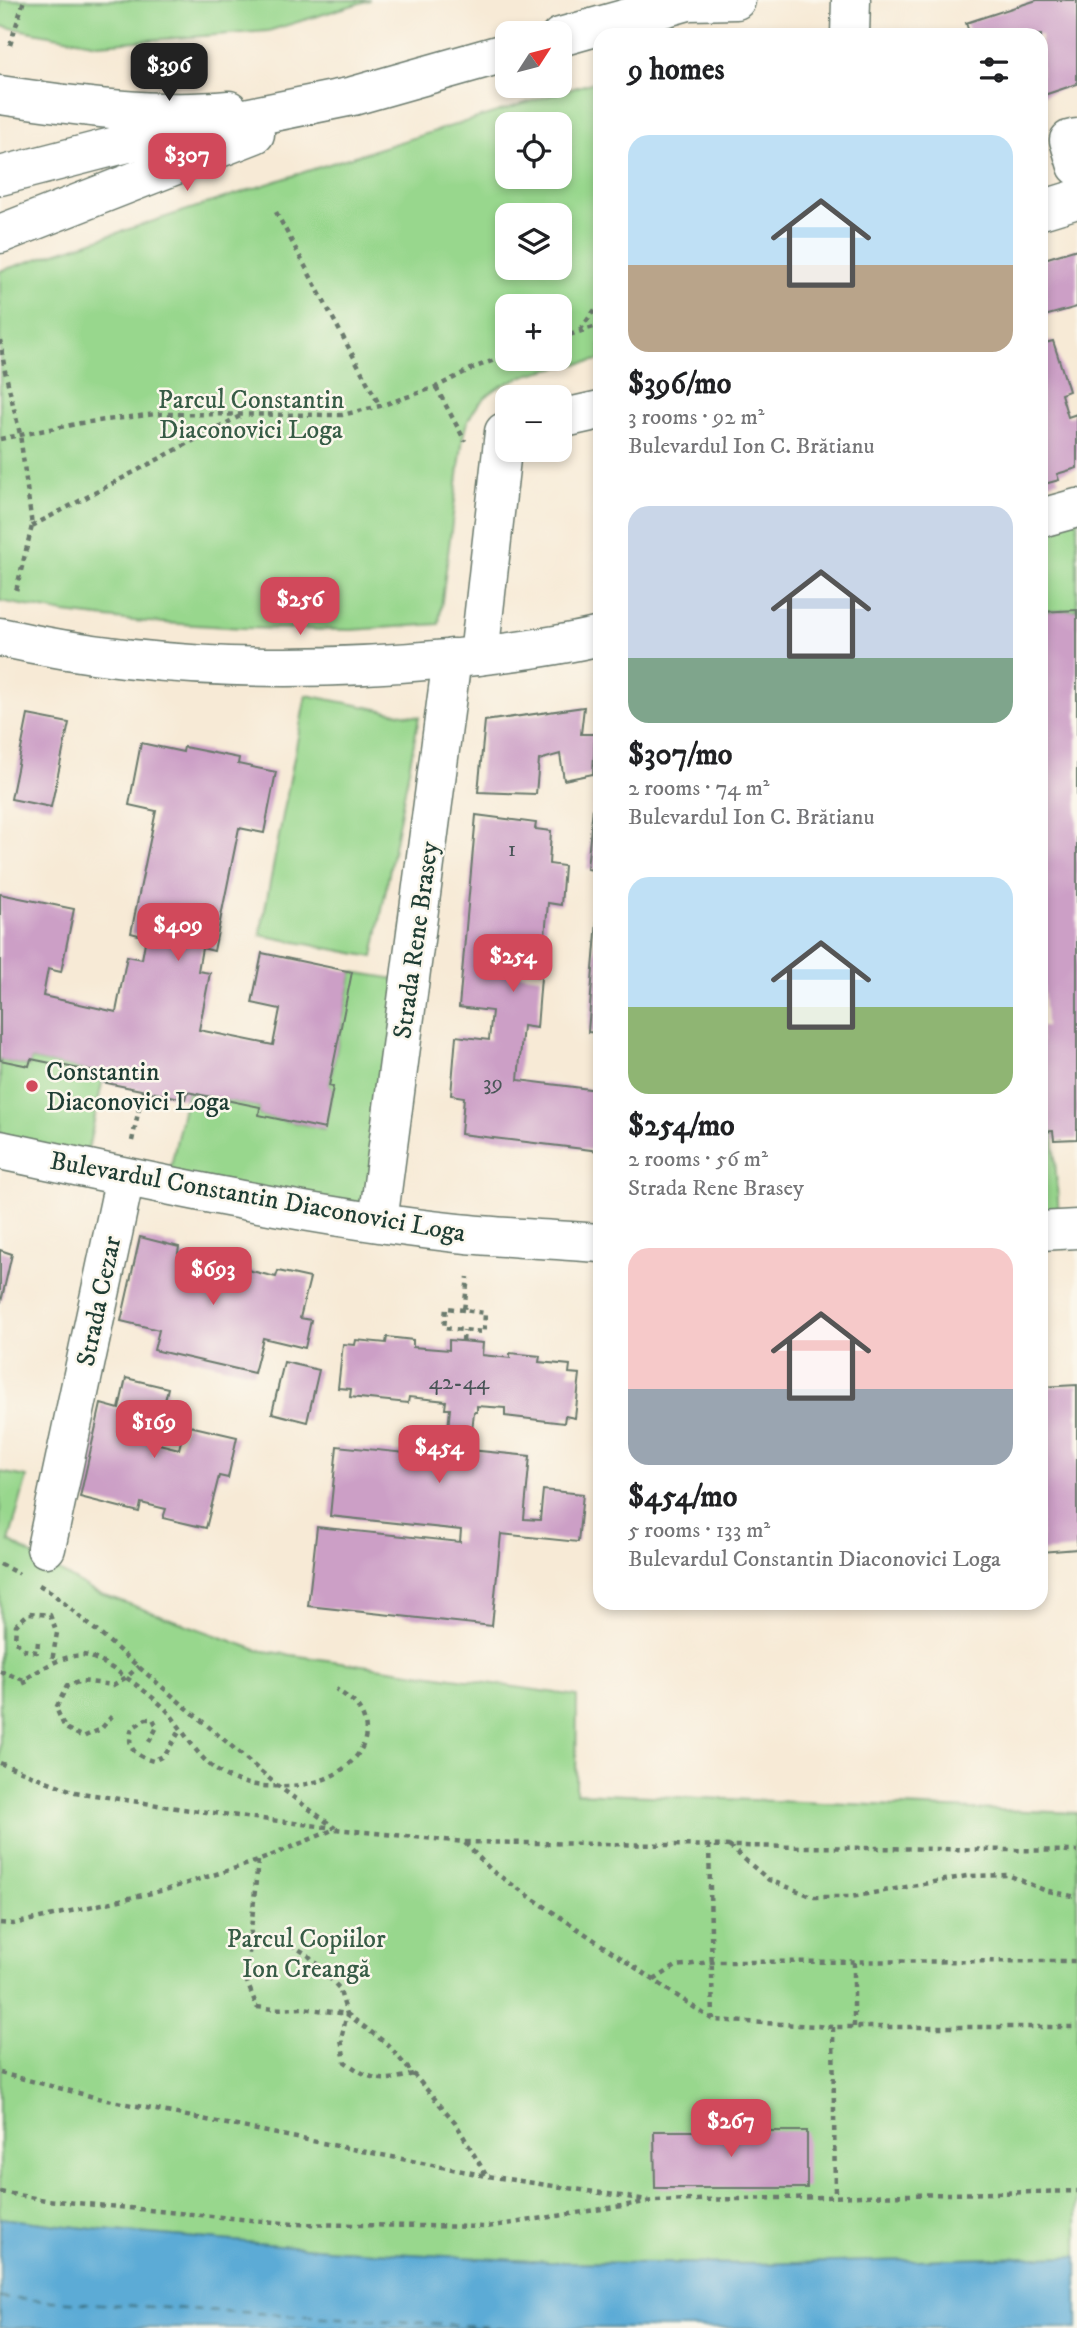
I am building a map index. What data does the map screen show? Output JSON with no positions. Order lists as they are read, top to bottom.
{
  "streets": {
    "street": ["Strada Rene Brasey", "Bulevardul Constantin Diaconovici Loga", "Strada Cezar"]
  },
  "crossings": [
    ["Strada Rene Brasey", "Bulevardul Constantin Diaconovici Loga"],
    ["Bulevardul Constantin Diaconovici Loga", "Strada Cezar"]
  ],
  "parks": ["Parcul Constantin Diaconovici Loga", "Parcul Copiilor Ion Creangă"],
  "places": ["Constantin Diaconovici Loga"],
  "house_numbers": ["1", "39", "42-44"],
  "north": "top right",
  "page": {
    "map_buttons": ["+", "−"],
    "heading": "9 homes",
    "price": [
      "$396",
      "$307",
      "$256",
      "$409",
      "$254",
      "$693",
      "$169",
      "$454",
      "$267"
    ],
    "list": [
      {
        "name": "$396/mo",
        "note": "3 rooms · 92 m² · Bulevardul Ion C. Brătianu"
      },
      {
        "name": "$307/mo",
        "note": "2 rooms · 74 m² · Bulevardul Ion C. Brătianu"
      },
      {
        "name": "$254/mo",
        "note": "2 rooms · 56 m² · Strada Rene Brasey"
      },
      {
        "name": "$454/mo",
        "note": "5 rooms · 133 m² · Bulevardul Constantin Diaconovici Loga"
      }
    ]
  }
}
